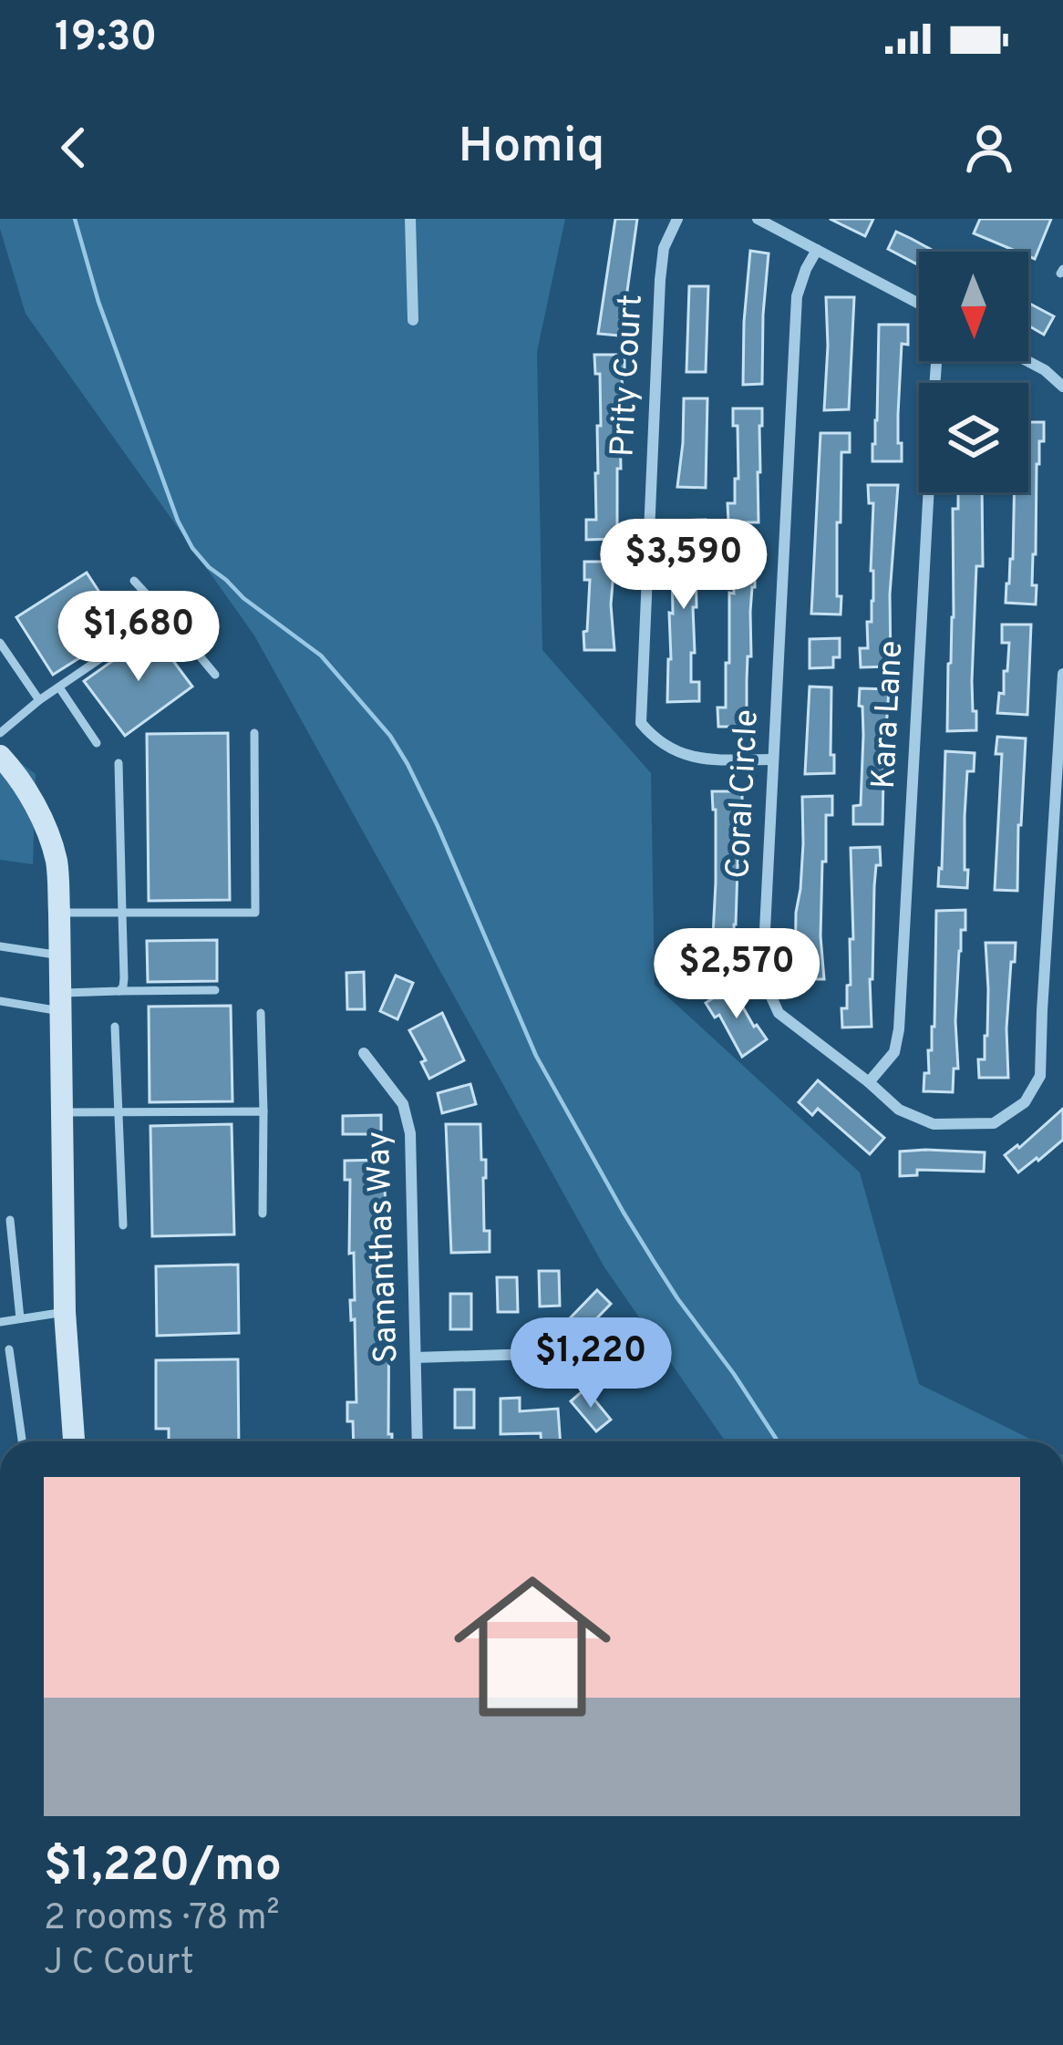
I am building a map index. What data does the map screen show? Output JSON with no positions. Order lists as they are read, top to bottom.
{
  "streets": {
    "street": [
      "Prity Court",
      "Kara Lane",
      "Coral Circle",
      "Samanthas Way"
    ]
  },
  "crossings": [
    ["Prity Court", "Coral Circle"],
    ["Kara Lane", "Coral Circle"]
  ],
  "north": "bottom",
  "page": {
    "status": "19:30",
    "header": "Homiq",
    "price": [
      "$3,590",
      "$1,680",
      "$2,570",
      "$1,220"
    ],
    "list": [
      {
        "name": "$1,220/mo",
        "note": "2 rooms · 78 m² · J C Court"
      }
    ]
  }
}
